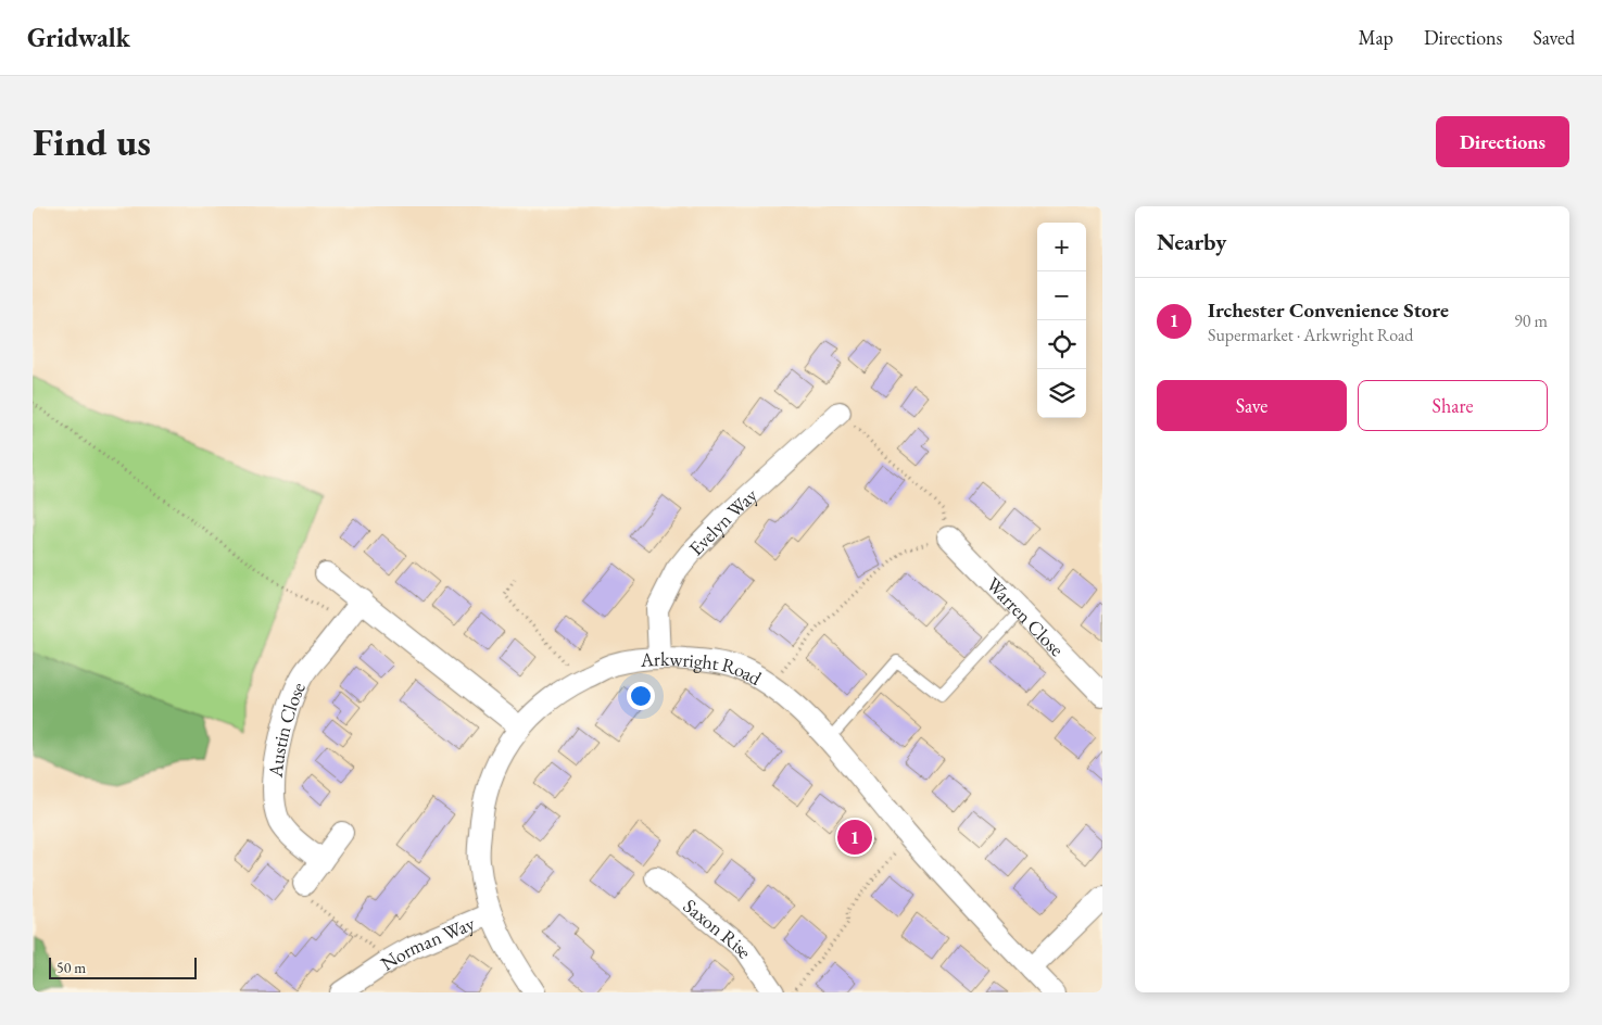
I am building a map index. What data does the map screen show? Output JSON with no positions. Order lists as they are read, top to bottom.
{
  "streets": {
    "street": [
      "Evelyn Way",
      "Warren Close",
      "Arkwright Road",
      "Austin Close",
      "Saxon Rise",
      "Norman Way"
    ]
  },
  "crossings": [
    ["Evelyn Way", "Arkwright Road"],
    ["Arkwright Road", "Norman Way"]
  ],
  "scale_bar": "50 m",
  "page": {
    "header": "Gridwalk",
    "nav": ["Map", "Directions", "Saved"],
    "buttons": [
      "Directions",
      ["Save", "Share"]
    ],
    "title": "Find us",
    "heading": "Nearby",
    "map_buttons": ["+", "−"],
    "list": [
      {
        "mark": "1",
        "name": "Irchester Convenience Store",
        "note": "Supermarket · Arkwright Road",
        "value": "90 m"
      }
    ],
    "pins": "1",
    "scale": "50 m"
  }
}
